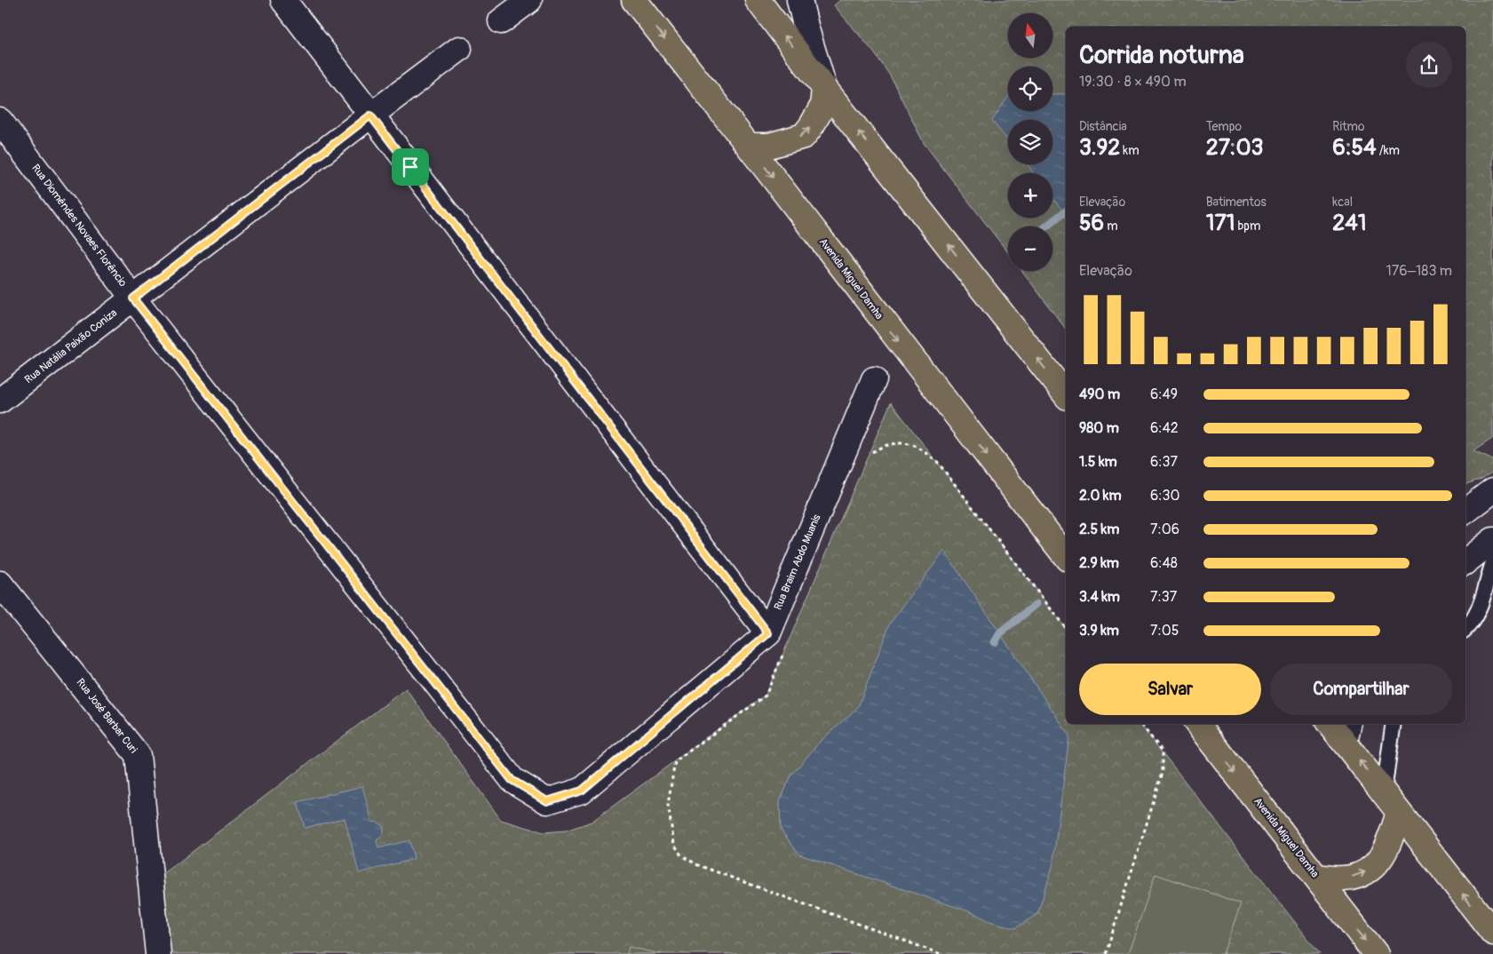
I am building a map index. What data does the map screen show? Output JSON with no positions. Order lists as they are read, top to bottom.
{
  "streets": {
    "main road": ["Avenida Miguel Damha"],
    "street": [
      "Rua Diomêndes Novaes Florêncio",
      "Rua Natália Paixão Coniza",
      "Rua Braim Abdo Muanis",
      "Rua José Barbar Curi"
    ]
  },
  "crossings": [
    ["Rua Diomêndes Novaes Florêncio", "Rua Natália Paixão Coniza"],
    ["Rua Diomêndes Novaes Florêncio", "Rua Braim Abdo Muanis"]
  ],
  "north": "top",
  "page": {
    "map_buttons": ["+", "−"],
    "heading": ["Corrida noturna", "19:30 · 8 × 490 m"],
    "stats": [
      ["Distância", "3.92 km"],
      ["Tempo", "27:03"],
      ["Ritmo", "6:54 /km"],
      ["Elevação", "56 m"],
      ["Batimentos", "171 bpm"],
      ["kcal", "241"]
    ],
    "chart": ["Elevação", "176–183 m"],
    "list": [
      {
        "name": "490 m",
        "note": "6:49"
      },
      {
        "name": "980 m",
        "note": "6:42"
      },
      {
        "name": "1.5 km",
        "note": "6:37"
      },
      {
        "name": "2.0 km",
        "note": "6:30"
      },
      {
        "name": "2.5 km",
        "note": "7:06"
      },
      {
        "name": "2.9 km",
        "note": "6:48"
      },
      {
        "name": "3.4 km",
        "note": "7:37"
      },
      {
        "name": "3.9 km",
        "note": "7:05"
      }
    ],
    "buttons": ["Salvar", "Compartilhar"]
  }
}
